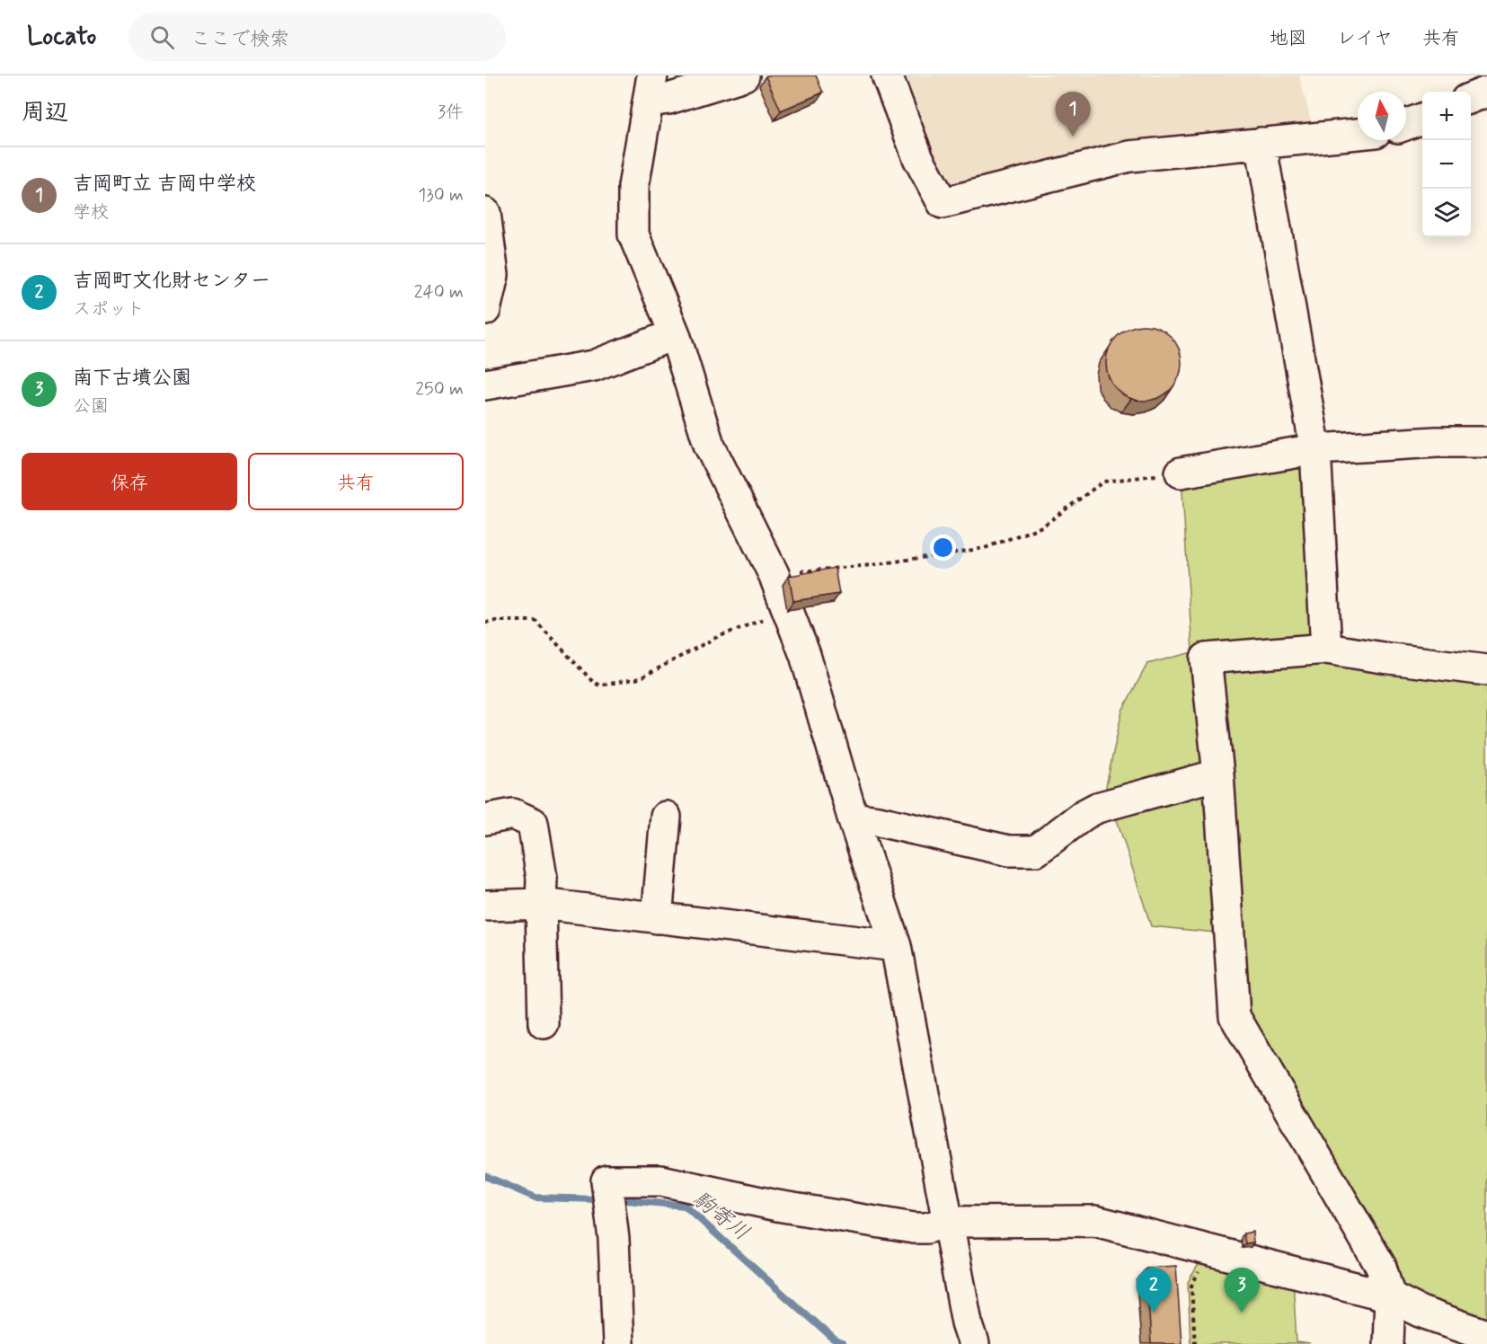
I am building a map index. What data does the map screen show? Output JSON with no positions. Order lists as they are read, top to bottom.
{
  "water": ["駒寄川"],
  "north": "top",
  "page": {
    "header": "Locato",
    "search": "ここで検索",
    "nav": ["地図", "レイヤ", "共有"],
    "heading": ["周辺", "3件"],
    "map_buttons": ["+", "−"],
    "pins": ["1", "2", "3"],
    "list": [
      {
        "mark": "1",
        "name": "吉岡町立 吉岡中学校",
        "note": "学校",
        "value": "130 m"
      },
      {
        "mark": "2",
        "name": "吉岡町文化財センター",
        "note": "スポット",
        "value": "240 m"
      },
      {
        "mark": "3",
        "name": "南下古墳公園",
        "note": "公園",
        "value": "250 m"
      }
    ],
    "buttons": ["保存", "共有"]
  }
}
